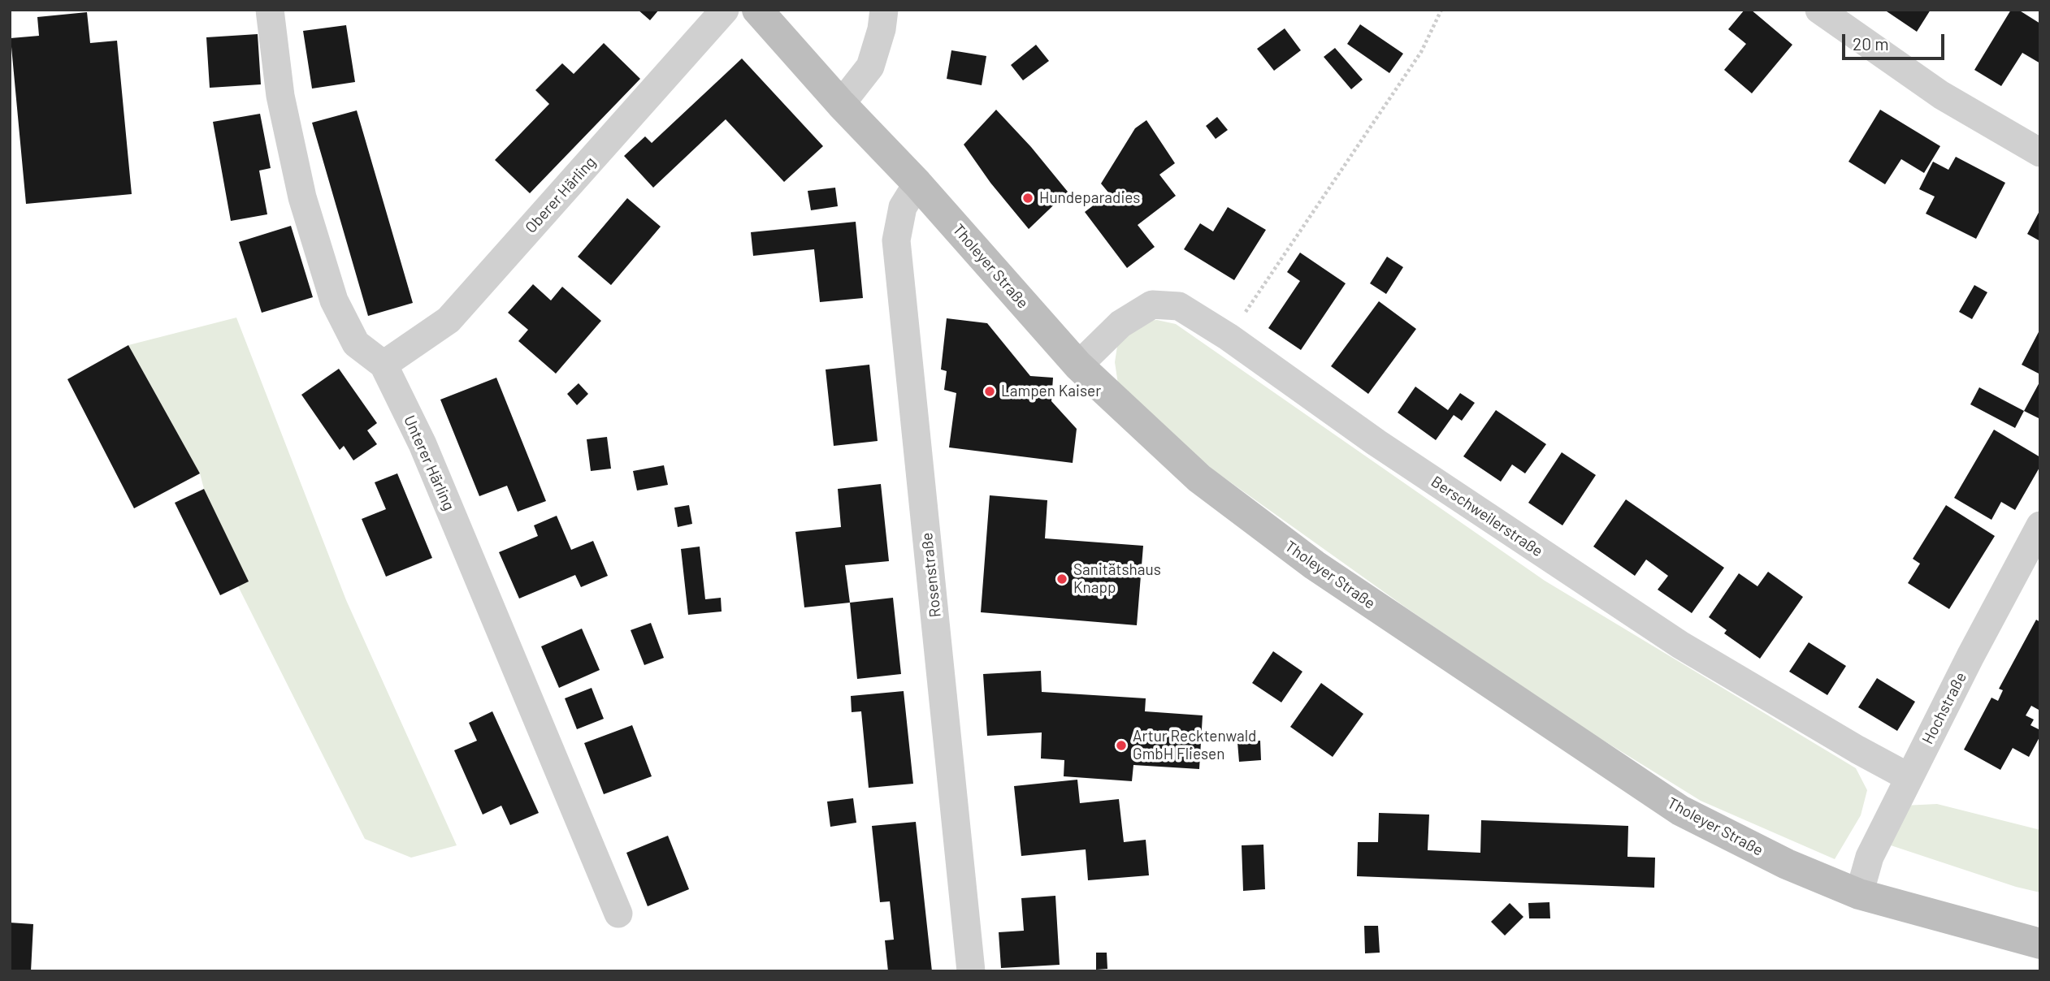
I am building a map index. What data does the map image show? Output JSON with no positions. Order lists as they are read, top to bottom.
{
  "streets": {
    "main road": ["Tholeyer Straße"],
    "street": [
      "Oberer Härling",
      "Unterer Härling",
      "Berschweilerstraße",
      "Rosenstraße",
      "Hochstraße"
    ]
  },
  "crossings": [
    ["Oberer Härling", "Unterer Härling"],
    ["Tholeyer Straße", "Berschweilerstraße"],
    ["Tholeyer Straße", "Rosenstraße"],
    ["Tholeyer Straße", "Hochstraße"],
    ["Berschweilerstraße", "Hochstraße"]
  ],
  "places": [
    "Hundeparadies",
    "Lampen Kaiser",
    "Sanitätshaus Knapp",
    "Artur Recktenwald GmbH Fliesen"
  ],
  "scale_bar": "20 m"
}
